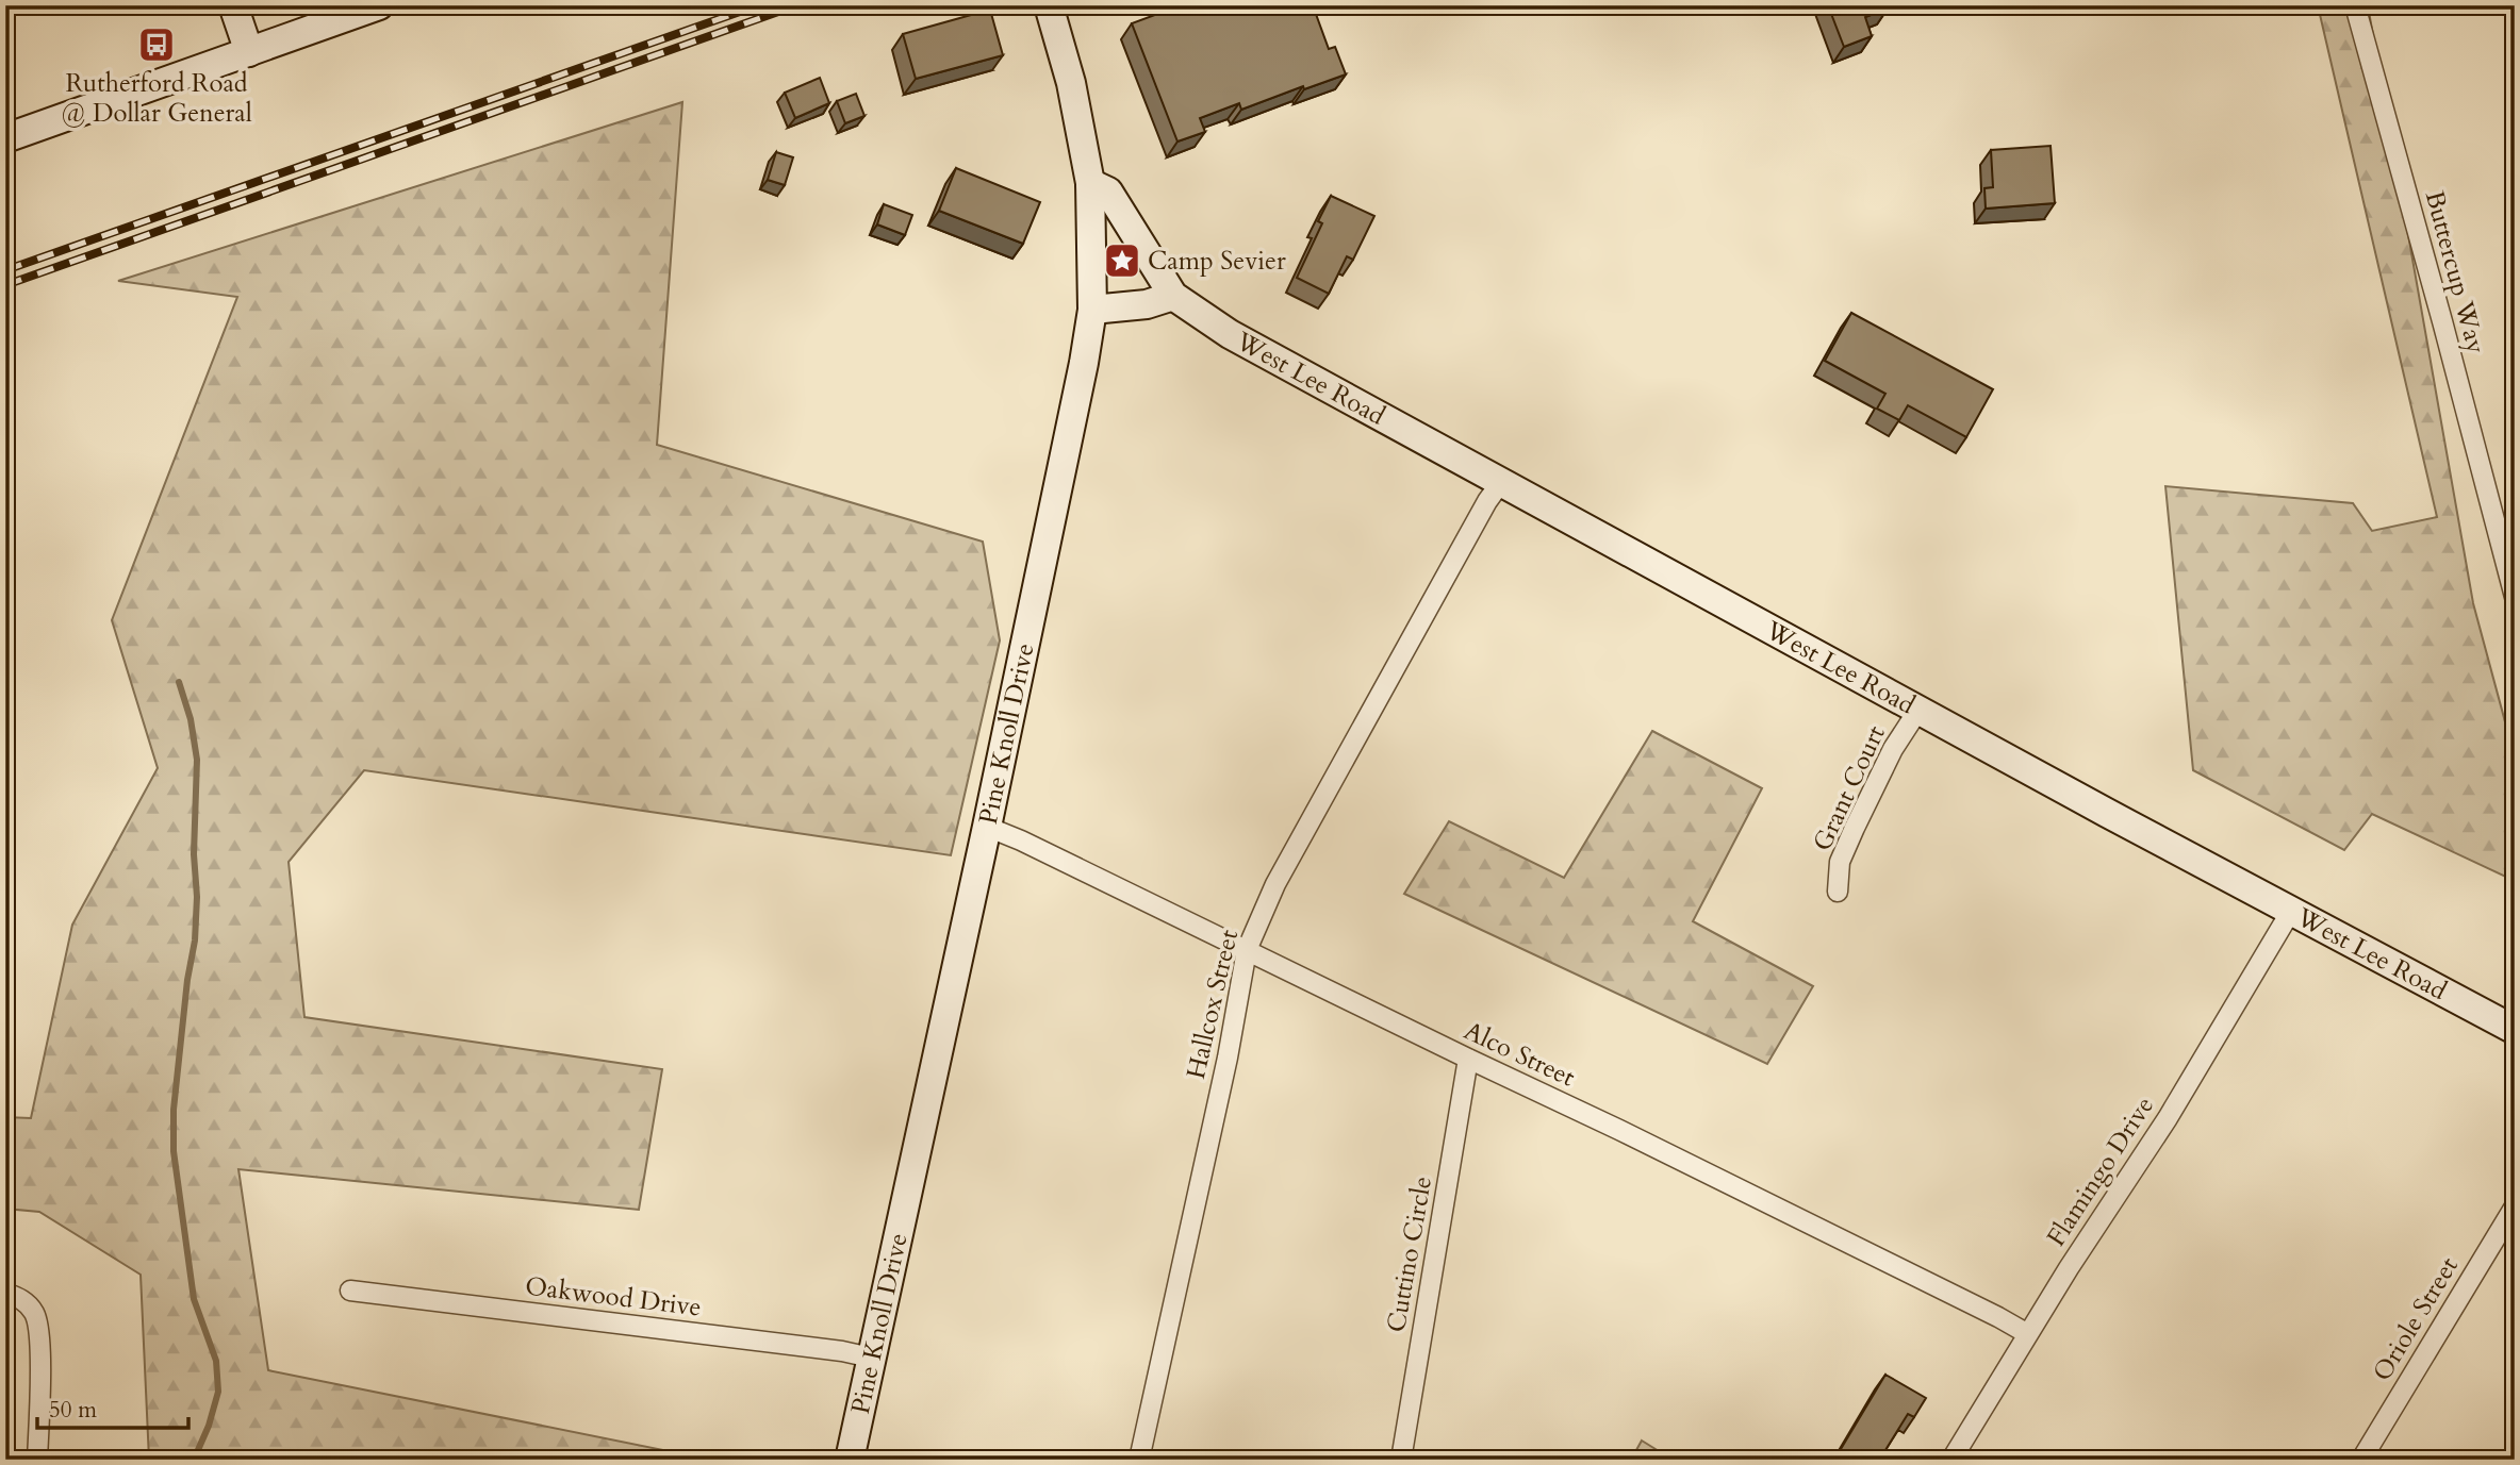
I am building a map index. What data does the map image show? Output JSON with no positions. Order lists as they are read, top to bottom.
{
  "streets": {
    "street": [
      "Buttercup Way",
      "West Lee Road",
      "Pine Knoll Drive",
      "Grant Court",
      "Hallcox Street",
      "Alco Street",
      "Flamingo Drive",
      "Cuttino Circle",
      "Oakwood Drive",
      "Oriole Street"
    ]
  },
  "crossings": [
    ["West Lee Road", "Pine Knoll Drive"],
    ["West Lee Road", "Grant Court"],
    ["West Lee Road", "Hallcox Street"],
    ["West Lee Road", "Flamingo Drive"],
    ["Pine Knoll Drive", "Alco Street"],
    ["Pine Knoll Drive", "Oakwood Drive"],
    ["Hallcox Street", "Alco Street"],
    ["Alco Street", "Flamingo Drive"],
    ["Alco Street", "Cuttino Circle"]
  ],
  "places": {
    "bus stop": ["Rutherford Road @ Dollar General"],
    "place": ["Camp Sevier"]
  },
  "scale_bar": "50 m"
}
